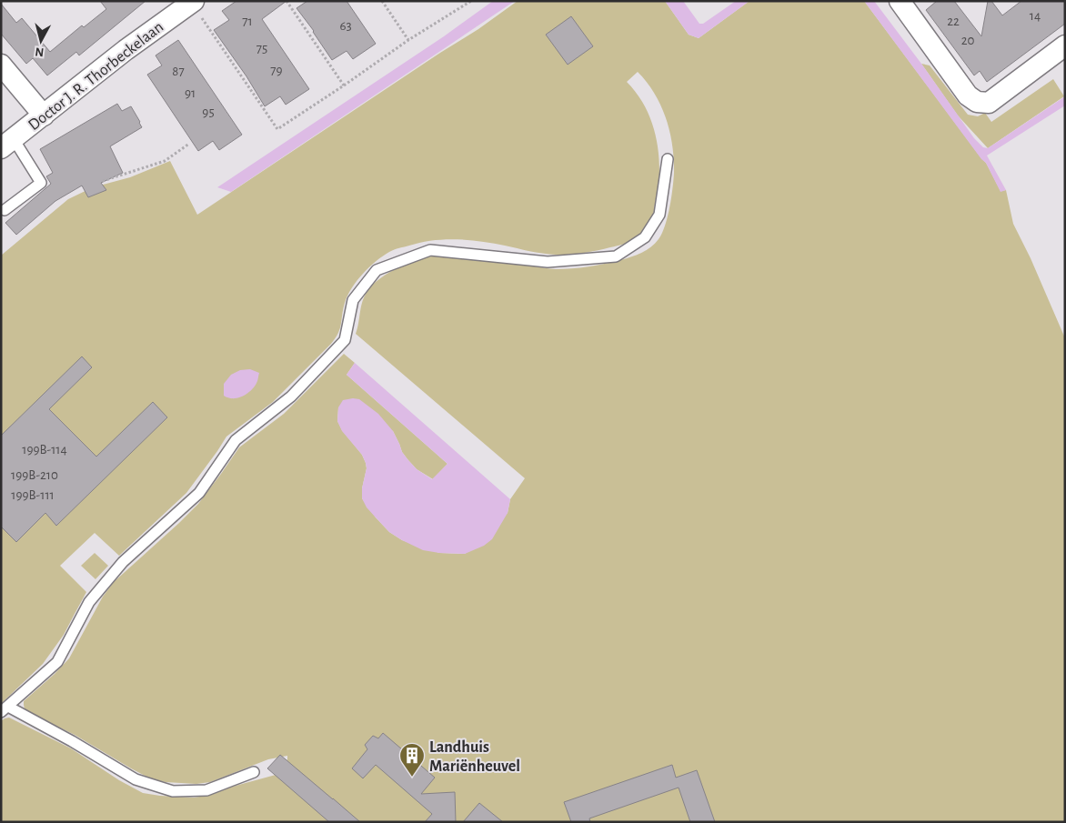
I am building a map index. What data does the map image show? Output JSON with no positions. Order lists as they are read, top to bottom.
{
  "streets": {
    "street": ["Doctor J. R. Thorbeckelaan"]
  },
  "places": {
    "building": ["Landhuis Mariënheuvel"]
  },
  "house_numbers": [
    "14",
    "71",
    "22",
    "63",
    "20",
    "75",
    "79",
    "87",
    "91",
    "95",
    "199B-114",
    "199B-210",
    "199B-111"
  ],
  "north": "bottom"
}
